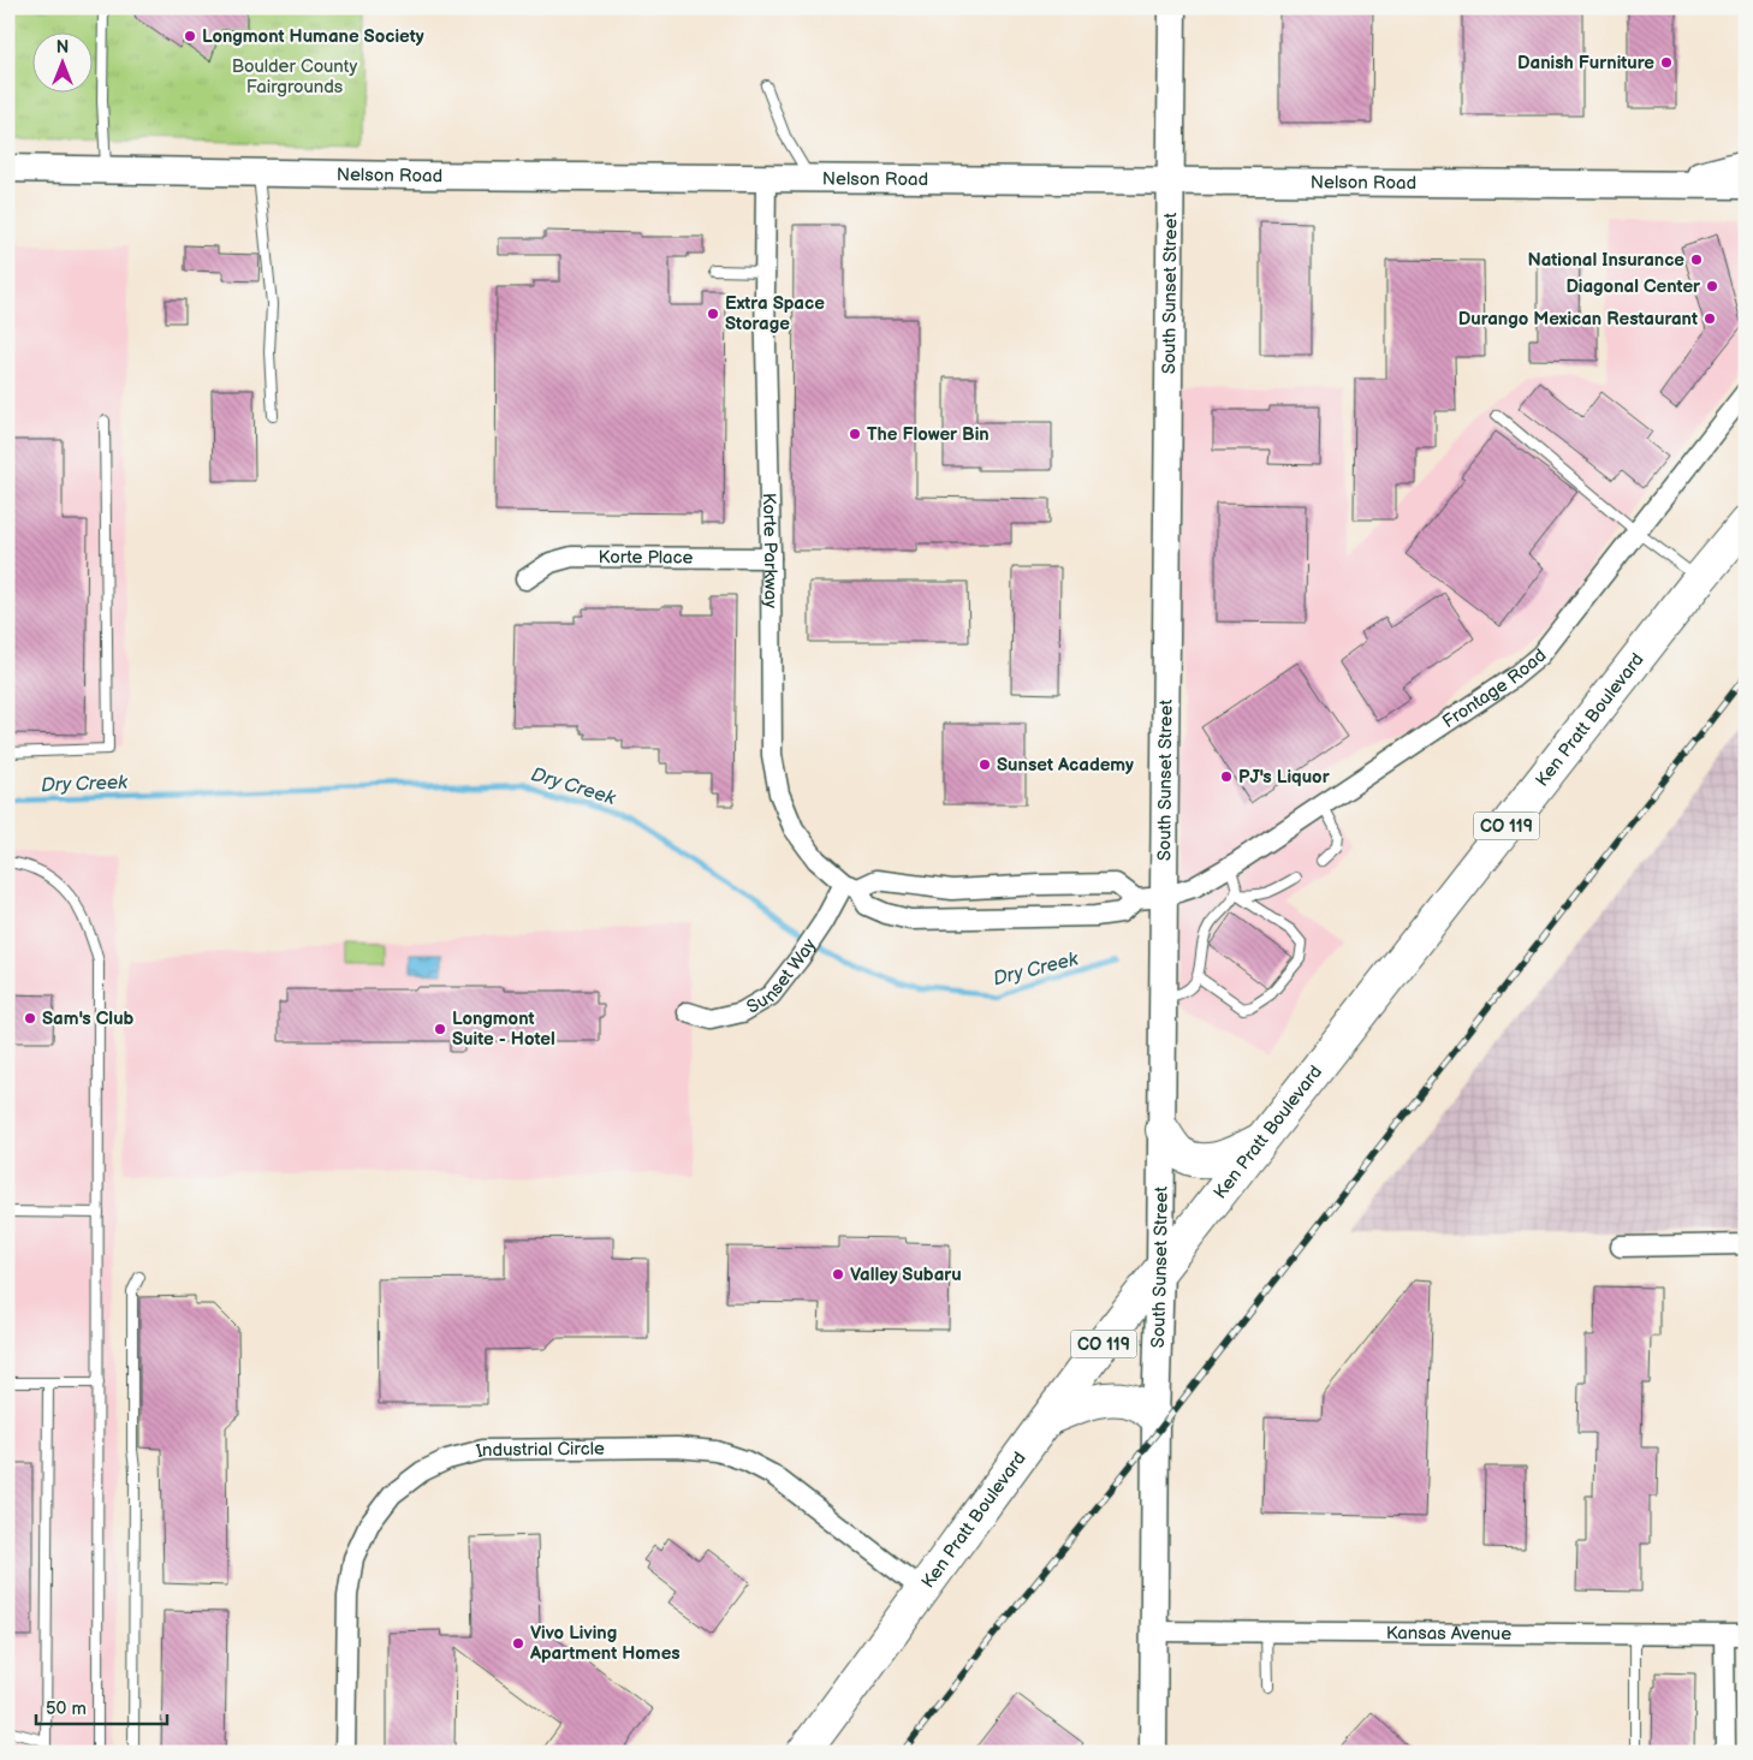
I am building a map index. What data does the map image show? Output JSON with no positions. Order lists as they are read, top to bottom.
{
  "streets": {
    "highway": ["Ken Pratt Boulevard", "CO 119"],
    "street": [
      "Nelson Road",
      "South Sunset Street",
      "Korte Parkway",
      "Korte Place",
      "Frontage Road",
      "Sunset Way",
      "Industrial Circle",
      "Kansas Avenue"
    ]
  },
  "crossings": [
    ["Nelson Road", "South Sunset Street"],
    ["Nelson Road", "Korte Parkway"],
    ["South Sunset Street", "Korte Parkway"],
    ["South Sunset Street", "Frontage Road"],
    ["South Sunset Street", "Ken Pratt Boulevard"],
    ["South Sunset Street", "Kansas Avenue"],
    ["Korte Parkway", "Korte Place"],
    ["Korte Parkway", "Frontage Road"],
    ["Korte Parkway", "Sunset Way"],
    ["Ken Pratt Boulevard", "Industrial Circle"]
  ],
  "water": ["Dry Creek"],
  "parks": ["Boulder County Fairgrounds"],
  "places": [
    "Longmont Humane Society",
    "Danish Furniture",
    "National Insurance",
    "Diagonal Center",
    "Extra Space Storage",
    "Durango Mexican Restaurant",
    "The Flower Bin",
    "Sunset Academy",
    "PJ's Liquor",
    "Sam's Club",
    "Longmont Suite - Hotel",
    "Valley Subaru",
    "Vivo Living Apartment Homes"
  ],
  "scale_bar": "50 m",
  "north": "top"
}
